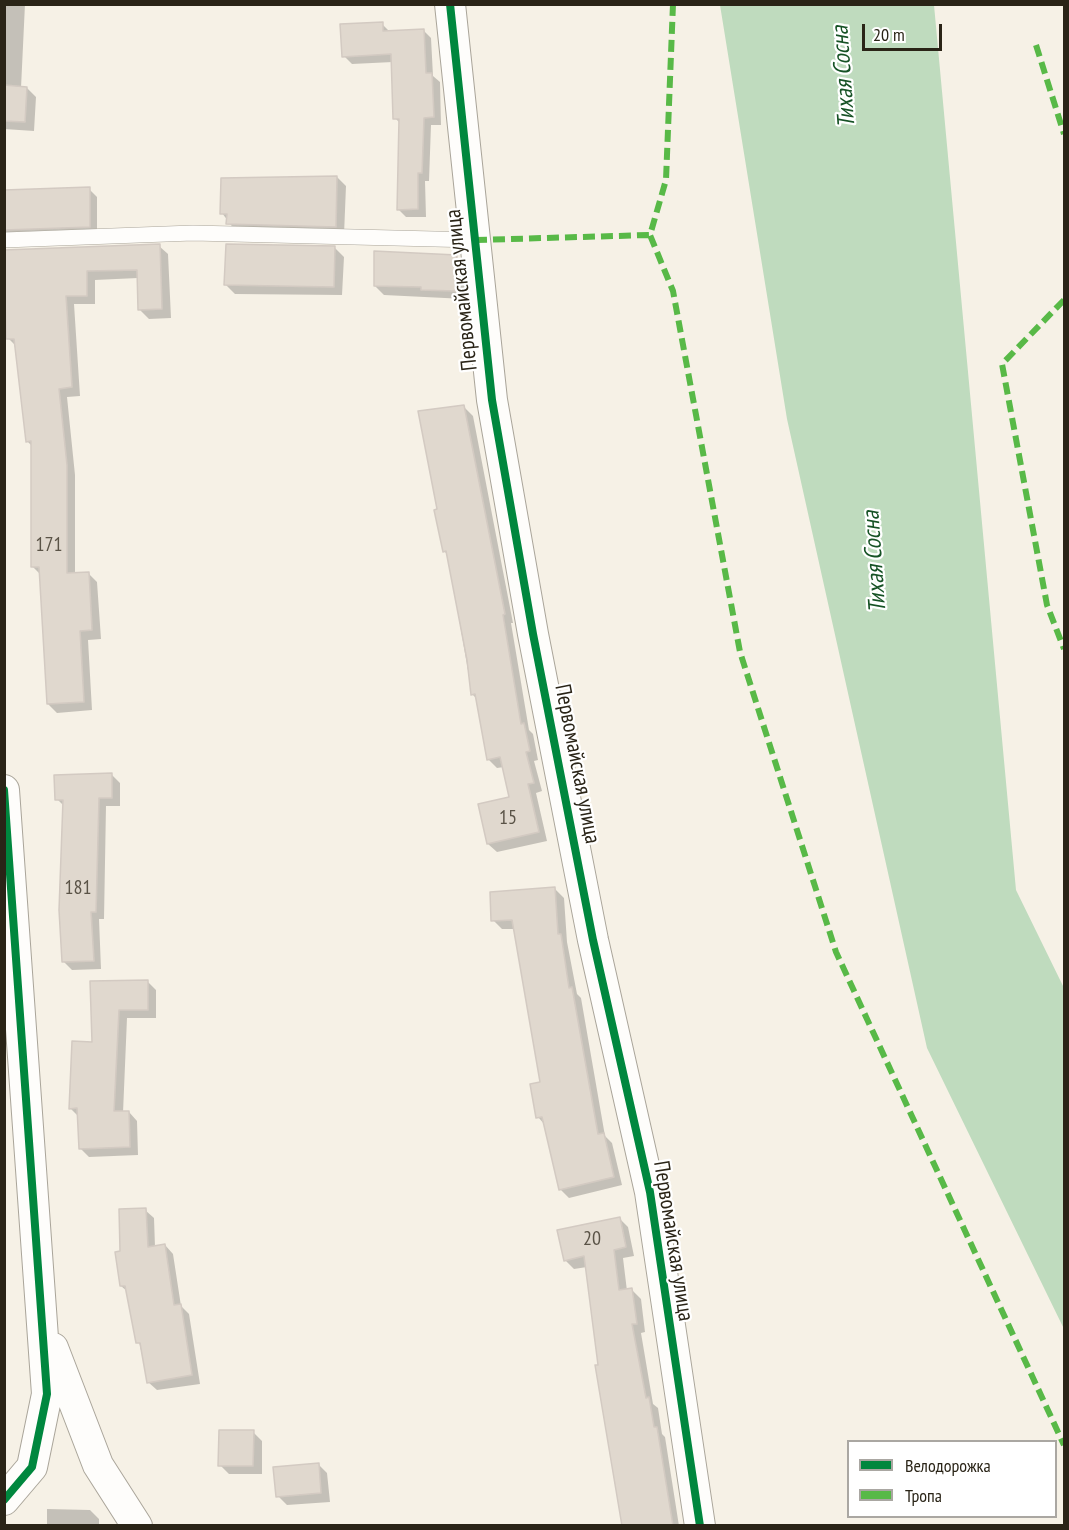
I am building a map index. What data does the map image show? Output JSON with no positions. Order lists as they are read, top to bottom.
{
  "streets": {
    "street": ["Первомайская улица"]
  },
  "water": ["Тихая Сосна"],
  "house_numbers": [
    "171",
    "15",
    "181",
    "20"
  ],
  "legend": ["Велодорожка", "Тропа"],
  "scale_bar": "20 m"
}
